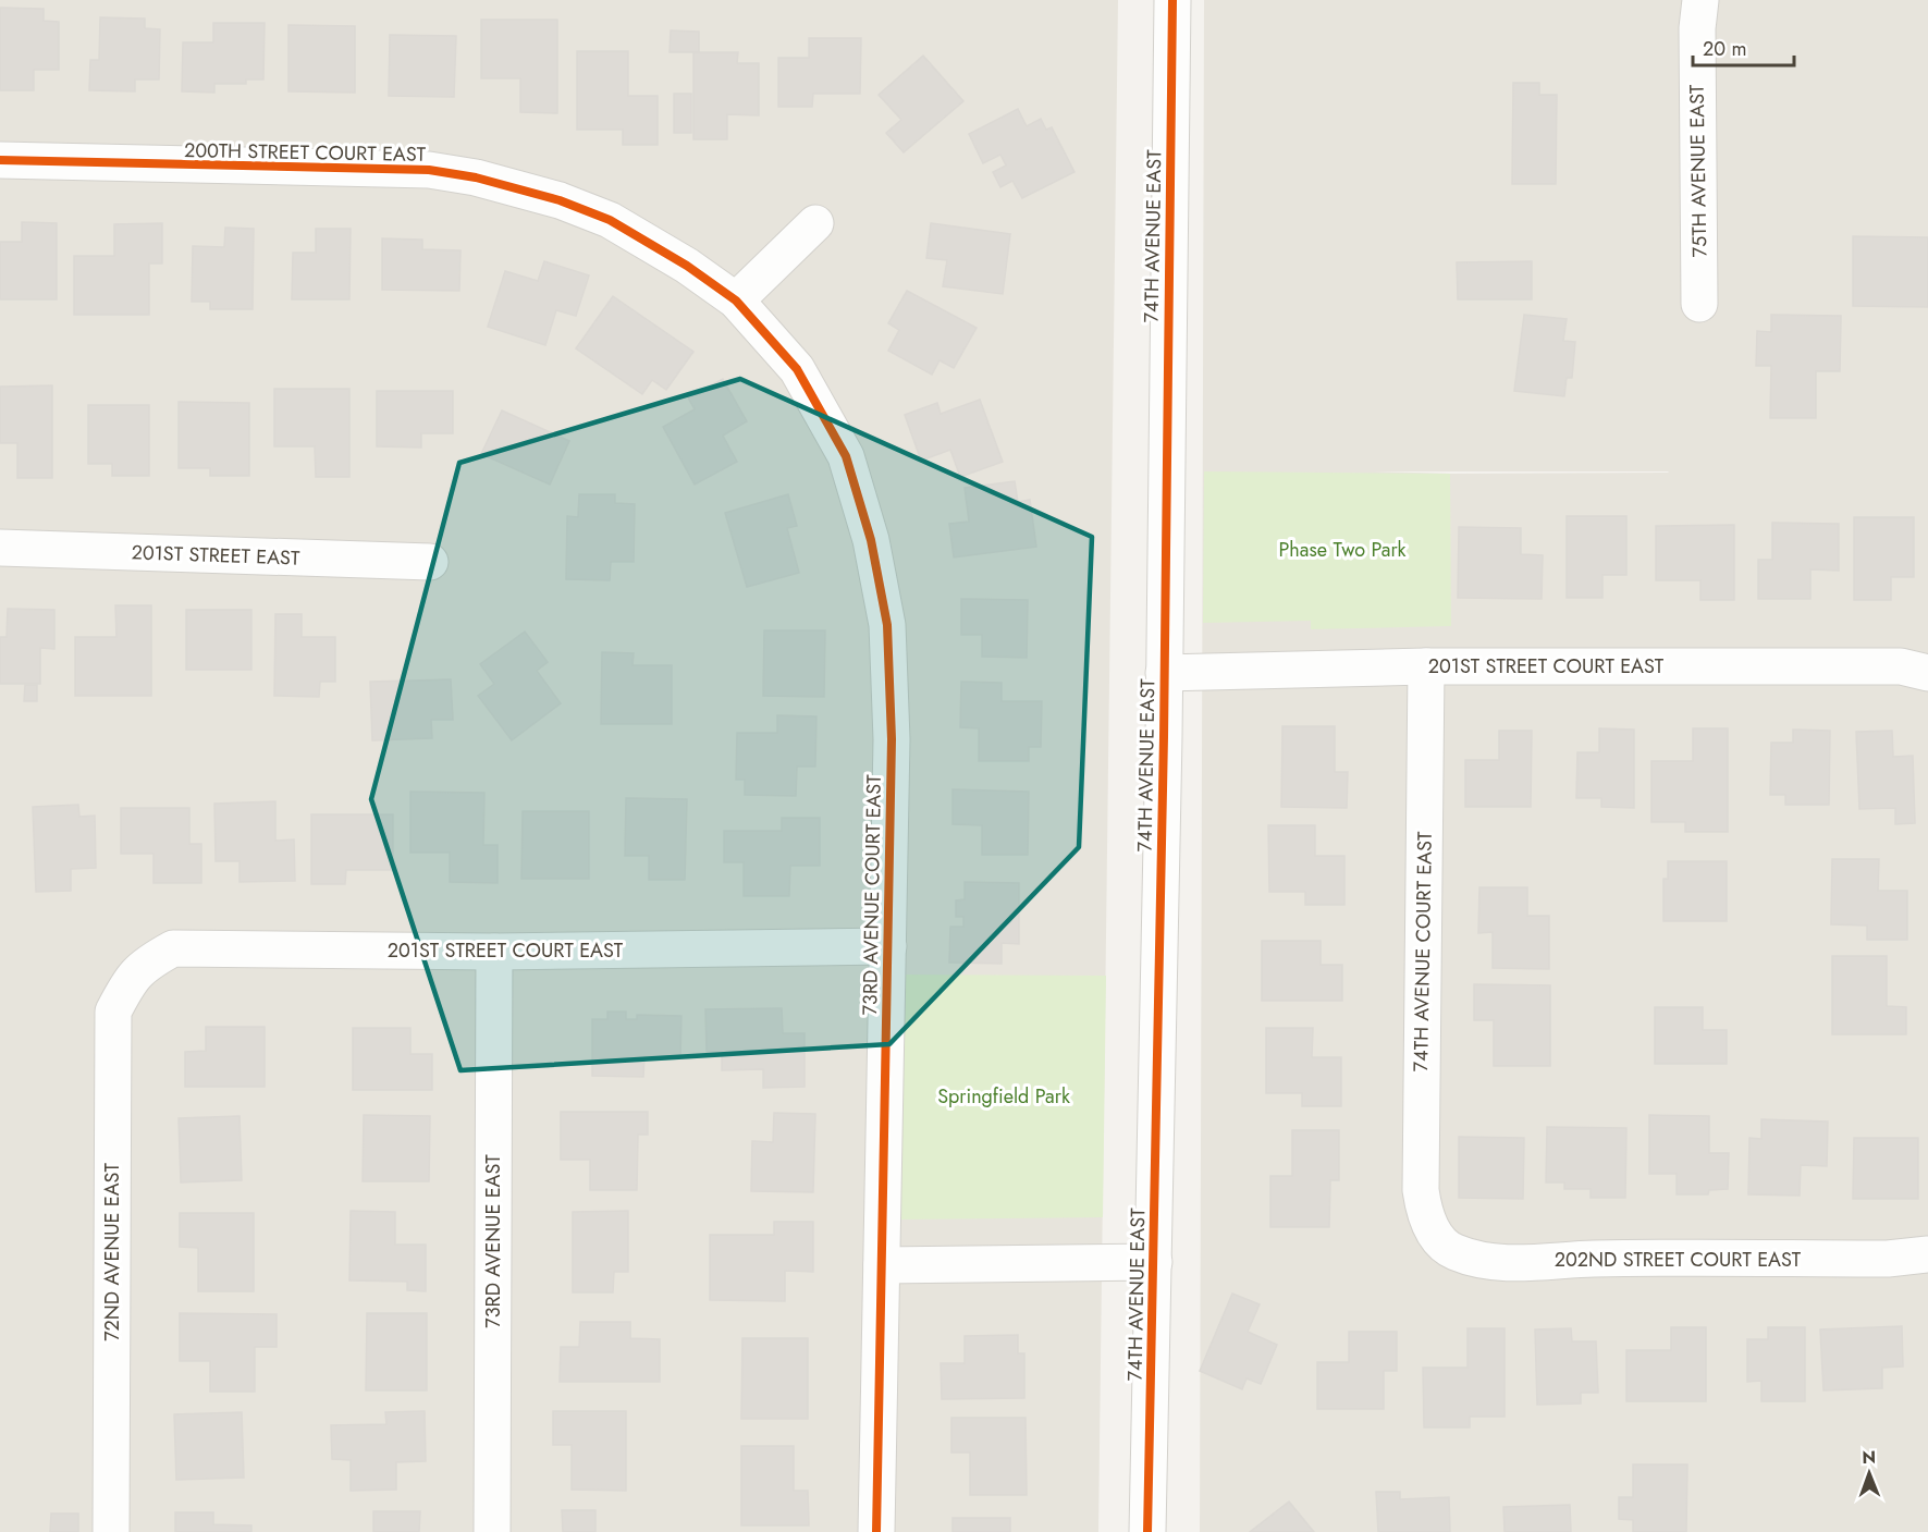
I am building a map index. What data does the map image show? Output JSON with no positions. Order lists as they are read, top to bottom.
{
  "streets": {
    "street": [
      "200TH STREET COURT EAST",
      "75TH AVENUE EAST",
      "74TH AVENUE EAST",
      "201ST STREET EAST",
      "201ST STREET COURT EAST",
      "73RD AVENUE COURT EAST",
      "74TH AVENUE COURT EAST",
      "73RD AVENUE EAST",
      "72ND AVENUE EAST",
      "202ND STREET COURT EAST"
    ]
  },
  "crossings": [
    ["200TH STREET COURT EAST", "73RD AVENUE COURT EAST"],
    ["74TH AVENUE EAST", "201ST STREET COURT EAST"],
    ["201ST STREET COURT EAST", "73RD AVENUE COURT EAST"],
    ["201ST STREET COURT EAST", "74TH AVENUE COURT EAST"],
    ["201ST STREET COURT EAST", "73RD AVENUE EAST"],
    ["201ST STREET COURT EAST", "72ND AVENUE EAST"],
    ["74TH AVENUE COURT EAST", "202ND STREET COURT EAST"]
  ],
  "parks": ["Phase Two Park", "Springfield Park"],
  "scale_bar": "20 m",
  "north": "top"
}
